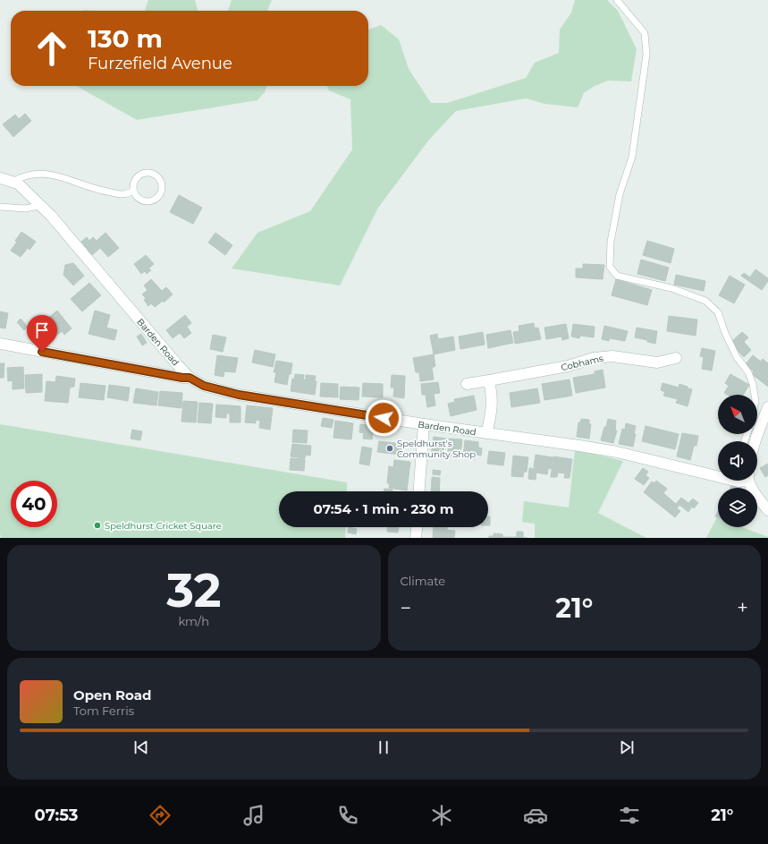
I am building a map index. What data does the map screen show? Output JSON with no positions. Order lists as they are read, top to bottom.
{
  "streets": {
    "street": ["Barden Road", "Cobhams"]
  },
  "places": ["Speldhurst's Community Shop", "Speldhurst Cricket Square"],
  "north": "top left",
  "page": {
    "turn": ["130 m", "Furzefield Avenue"],
    "limit": "40",
    "trip": "07:54 · 1 min · 230 m",
    "tile": [
      ["32", "km/h"],
      "Climate"
    ],
    "heat": ["−", "21°", "+"],
    "song": ["Open Road", "Tom Ferris"],
    "tabs": ["07:53", "21°"]
  }
}
